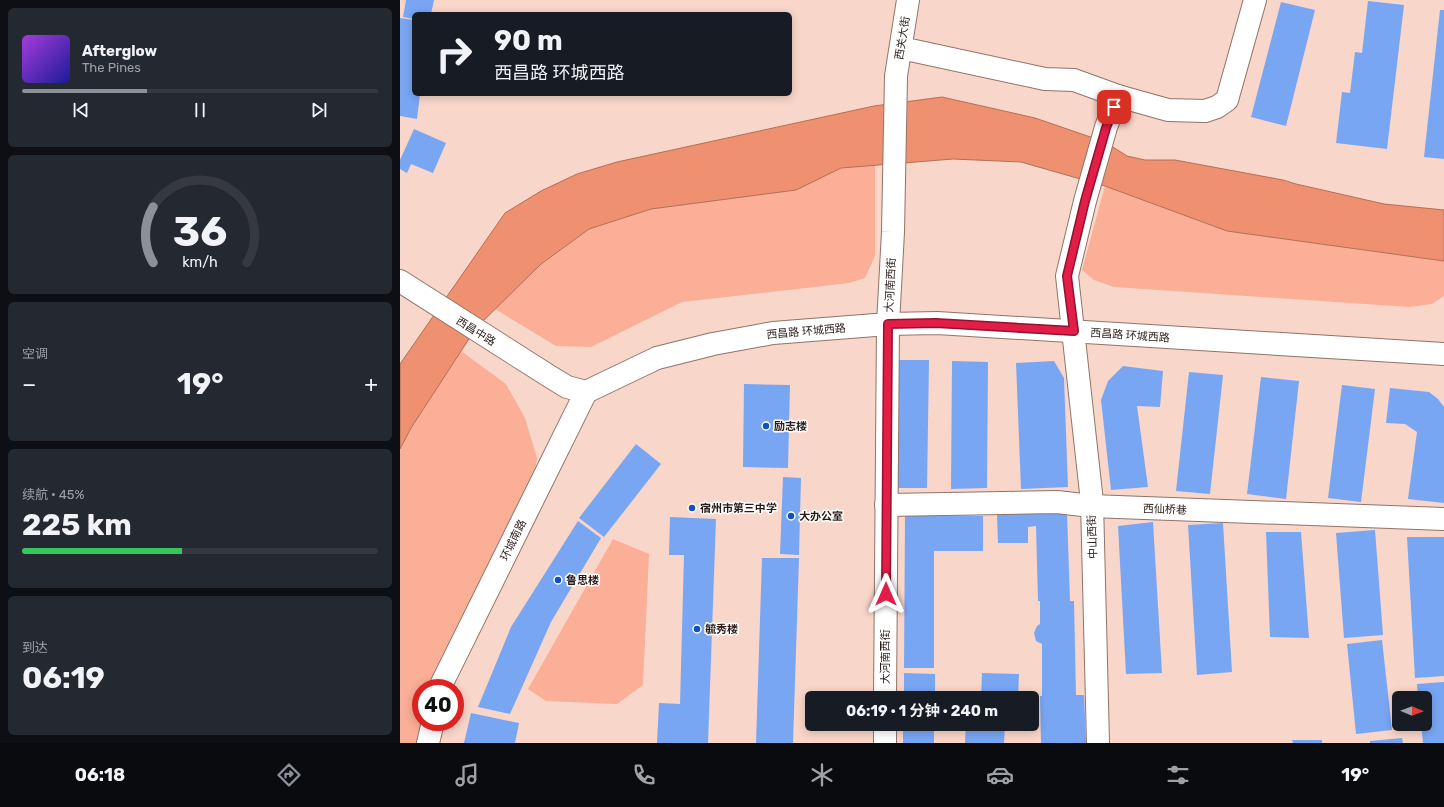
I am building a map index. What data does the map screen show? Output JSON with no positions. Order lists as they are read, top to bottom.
{
  "streets": {
    "street": [
      "西关大街",
      "大河南西街",
      "西昌中路",
      "西昌路 环城西路",
      "西仙桥巷",
      "中山西街",
      "环城南路"
    ]
  },
  "crossings": [
    ["西关大街", "大河南西街"],
    ["大河南西街", "西昌路 环城西路"],
    ["大河南西街", "西仙桥巷"],
    ["西昌中路", "西昌路 环城西路"],
    ["西昌中路", "环城南路"],
    ["西昌路 环城西路", "中山西街"],
    ["西昌路 环城西路", "环城南路"],
    ["西仙桥巷", "中山西街"]
  ],
  "places": [
    "励志楼",
    "宿州市第三中学",
    "大办公室",
    "鲁思楼",
    "毓秀楼"
  ],
  "north": "right",
  "page": {
    "turn": ["90 m", "西昌路 环城西路"],
    "song": ["Afterglow", "The Pines"],
    "tile": [
      "空调",
      ["续航 · 45%", "225 km"],
      ["到达", "06:19"]
    ],
    "heat": ["−", "19°", "+"],
    "limit": "40",
    "trip": "06:19 · 1 分钟 · 240 m",
    "tabs": ["06:18", "19°"],
    "gauge": ["36", "km/h"]
  }
}
